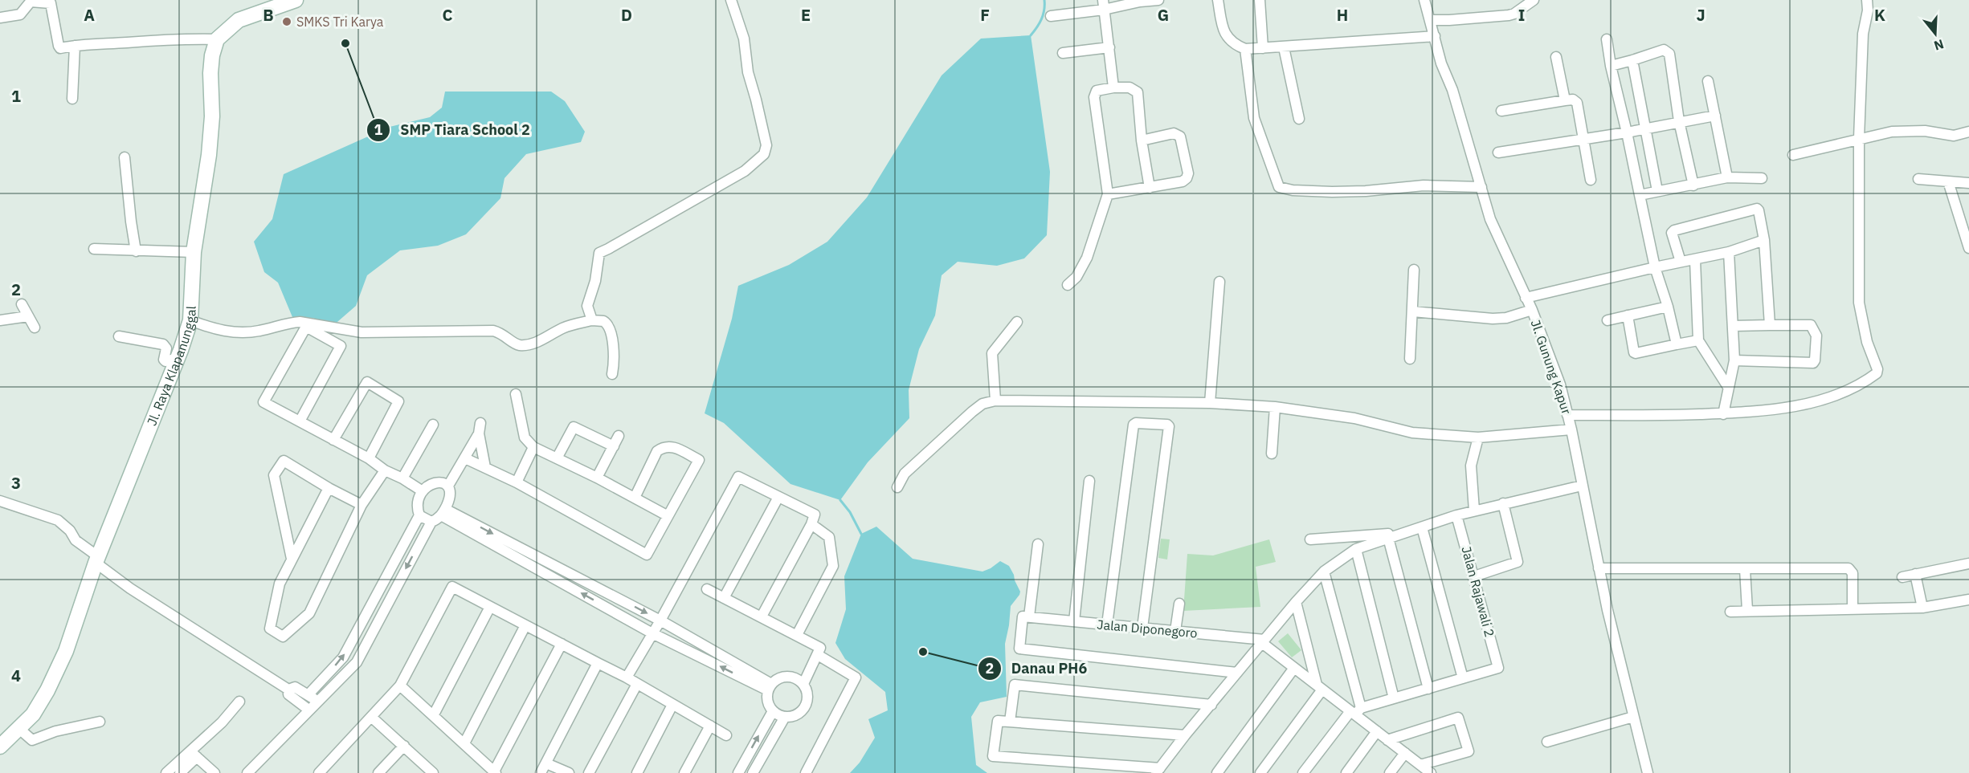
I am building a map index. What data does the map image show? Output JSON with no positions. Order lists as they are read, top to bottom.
{
  "streets": {
    "street": [
      "Jl. Raya Klapanunggal",
      "Jl. Gunung Kapur",
      "Jalan Rajawali 2",
      "Jalan Diponegoro"
    ]
  },
  "places": ["SMKS Tri Karya", "SMP Tiara School 2", "Danau PH6"],
  "north": "bottom",
  "grid": {
    "columns": [
      "A",
      "B",
      "C",
      "D",
      "E",
      "F",
      "G",
      "H",
      "I",
      "J",
      "K"
    ],
    "rows": [
      "1",
      "2",
      "3",
      "4"
    ]
  }
}
